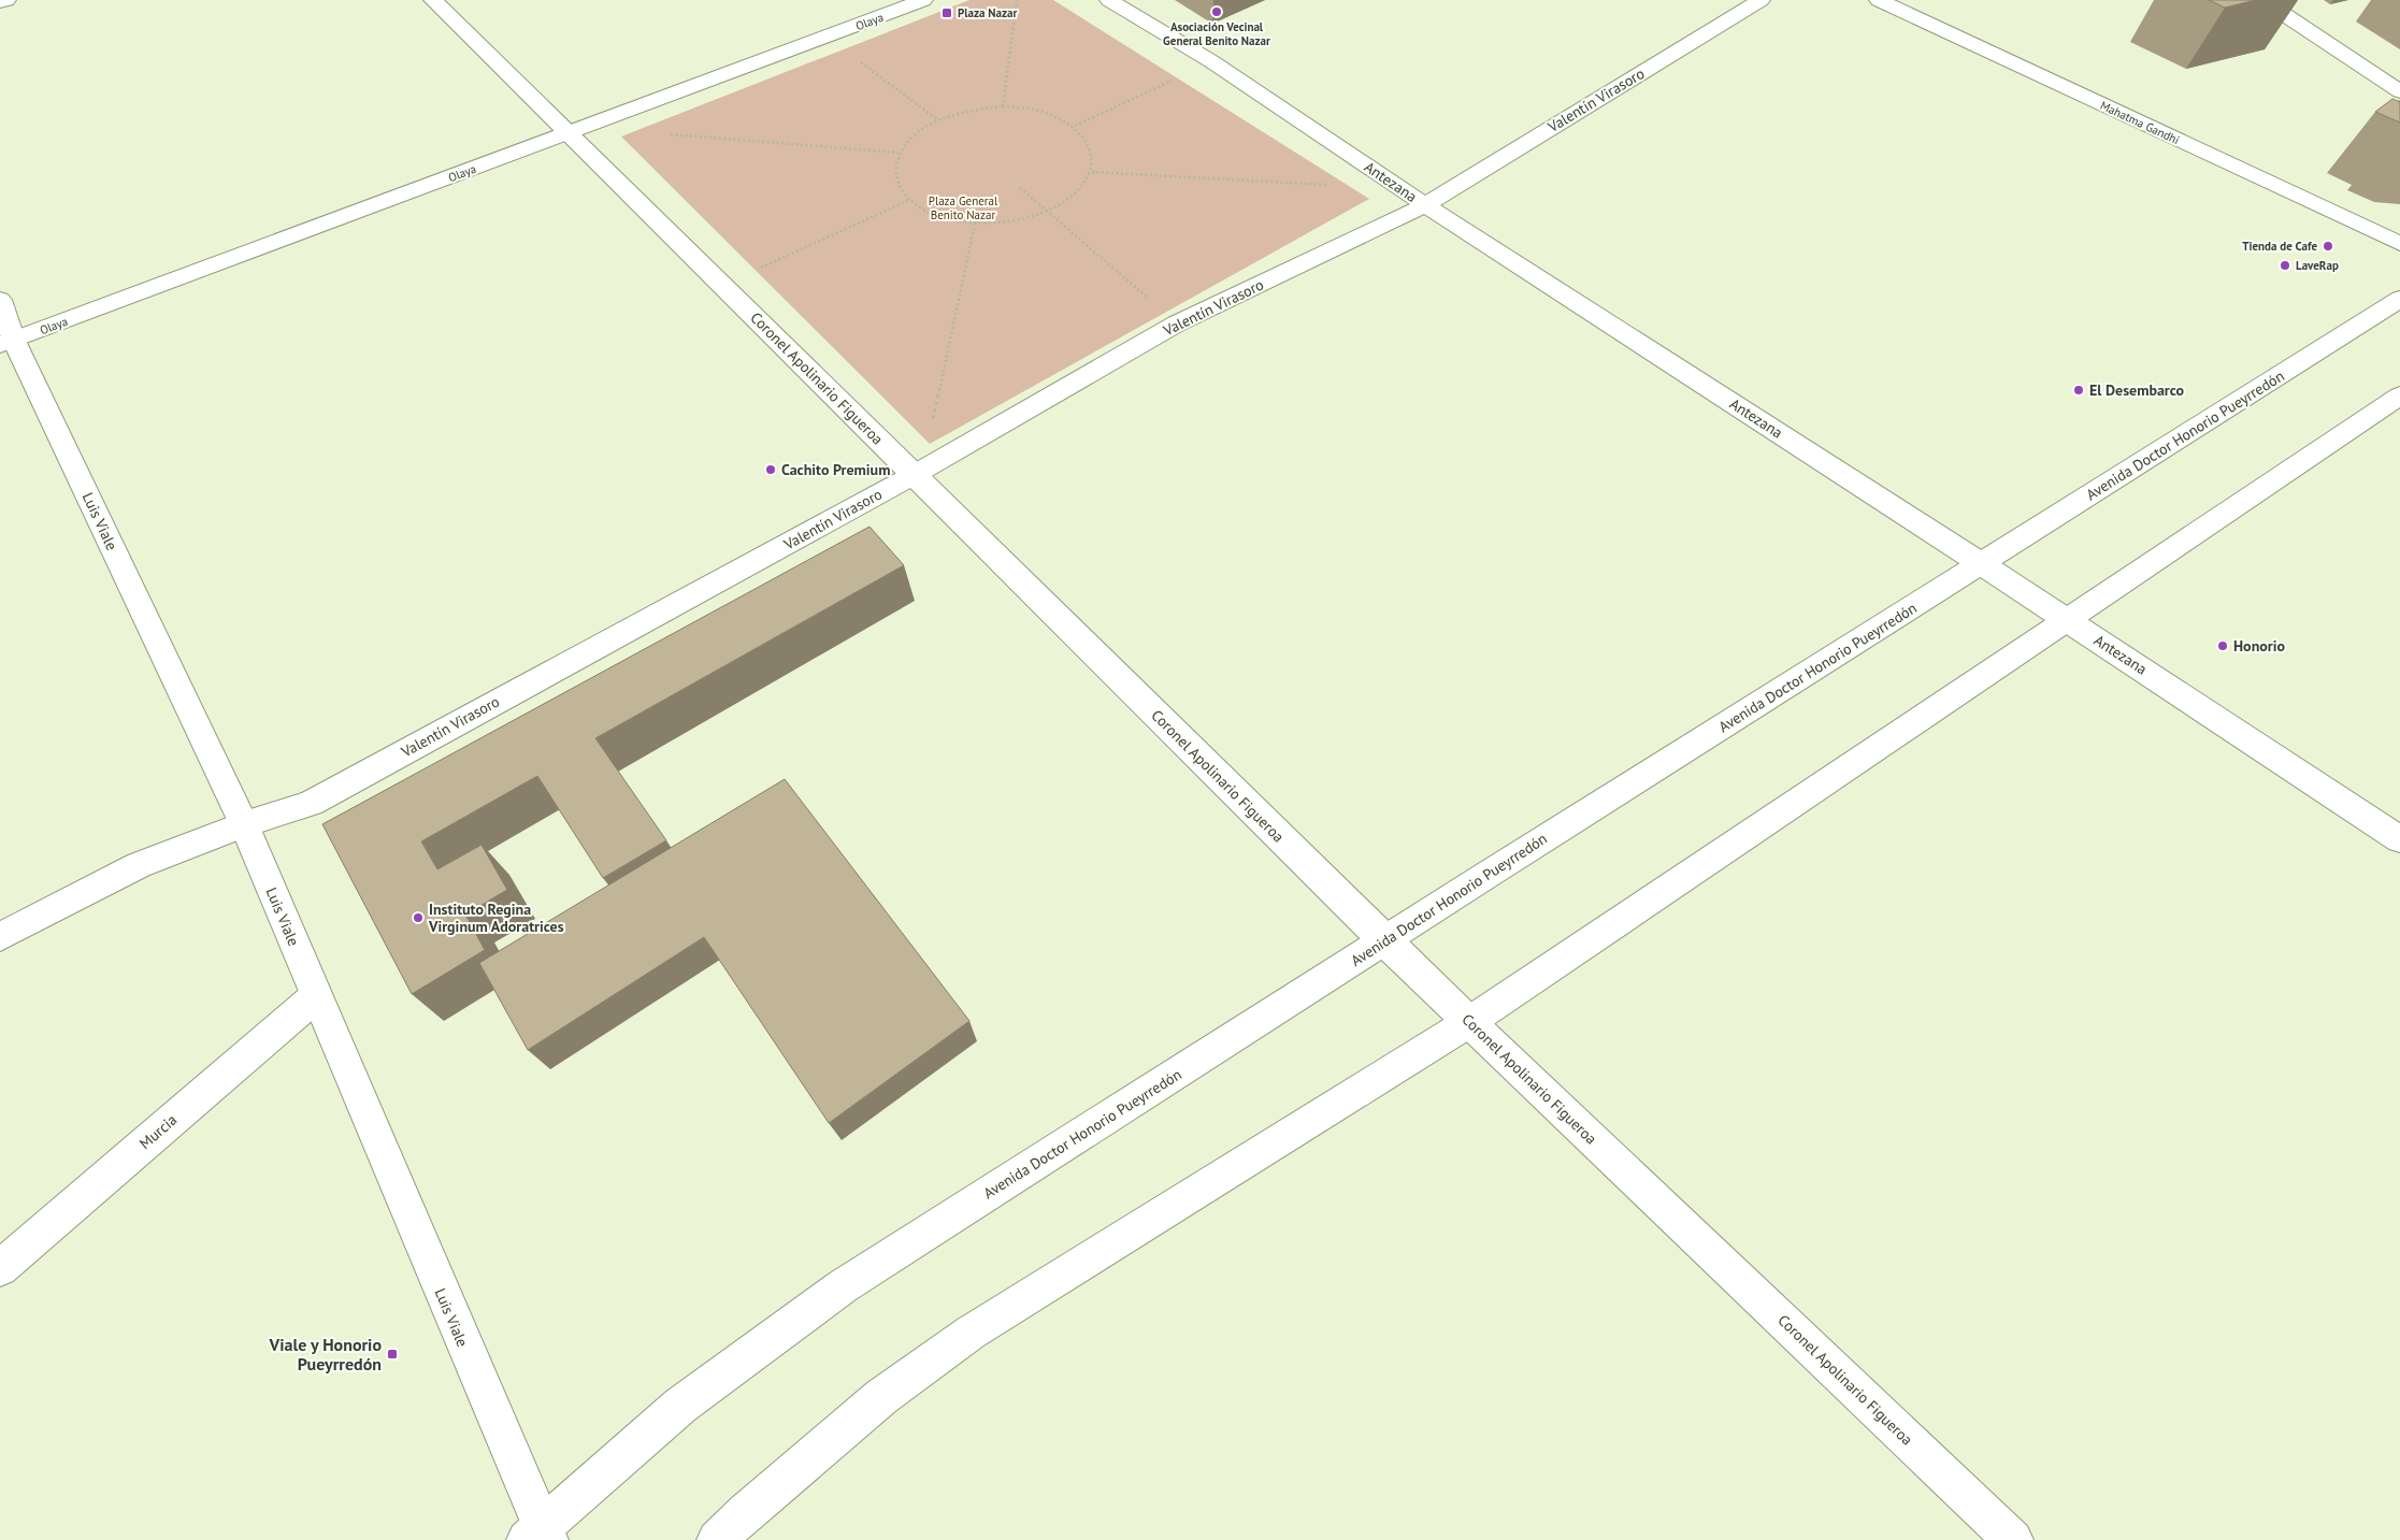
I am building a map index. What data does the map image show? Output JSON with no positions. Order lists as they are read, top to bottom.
{
  "streets": {
    "street": [
      "Olaya",
      "Valentín Virasoro",
      "Mahatma Gandhi",
      "Antezana",
      "Coronel Apolinario Figueroa",
      "Avenida Doctor Honorio Pueyrredón",
      "Luis Viale",
      "Murcia"
    ]
  },
  "crossings": [
    ["Olaya", "Coronel Apolinario Figueroa"],
    ["Olaya", "Luis Viale"],
    ["Valentín Virasoro", "Antezana"],
    ["Valentín Virasoro", "Coronel Apolinario Figueroa"],
    ["Valentín Virasoro", "Luis Viale"],
    ["Antezana", "Avenida Doctor Honorio Pueyrredón"],
    ["Coronel Apolinario Figueroa", "Avenida Doctor Honorio Pueyrredón"],
    ["Avenida Doctor Honorio Pueyrredón", "Luis Viale"],
    ["Luis Viale", "Murcia"]
  ],
  "parks": ["Plaza General Benito Nazar"],
  "places": {
    "other": [
      "Asociación Vecinal General Benito Nazar",
      "Tienda de Cafe",
      "LaveRap",
      "El Desembarco",
      "Cachito Premium",
      "Honorio",
      "Instituto Regina Virginum Adoratrices"
    ],
    "transit": ["Plaza Nazar", "Viale y Honorio Pueyrredón"]
  }
}
